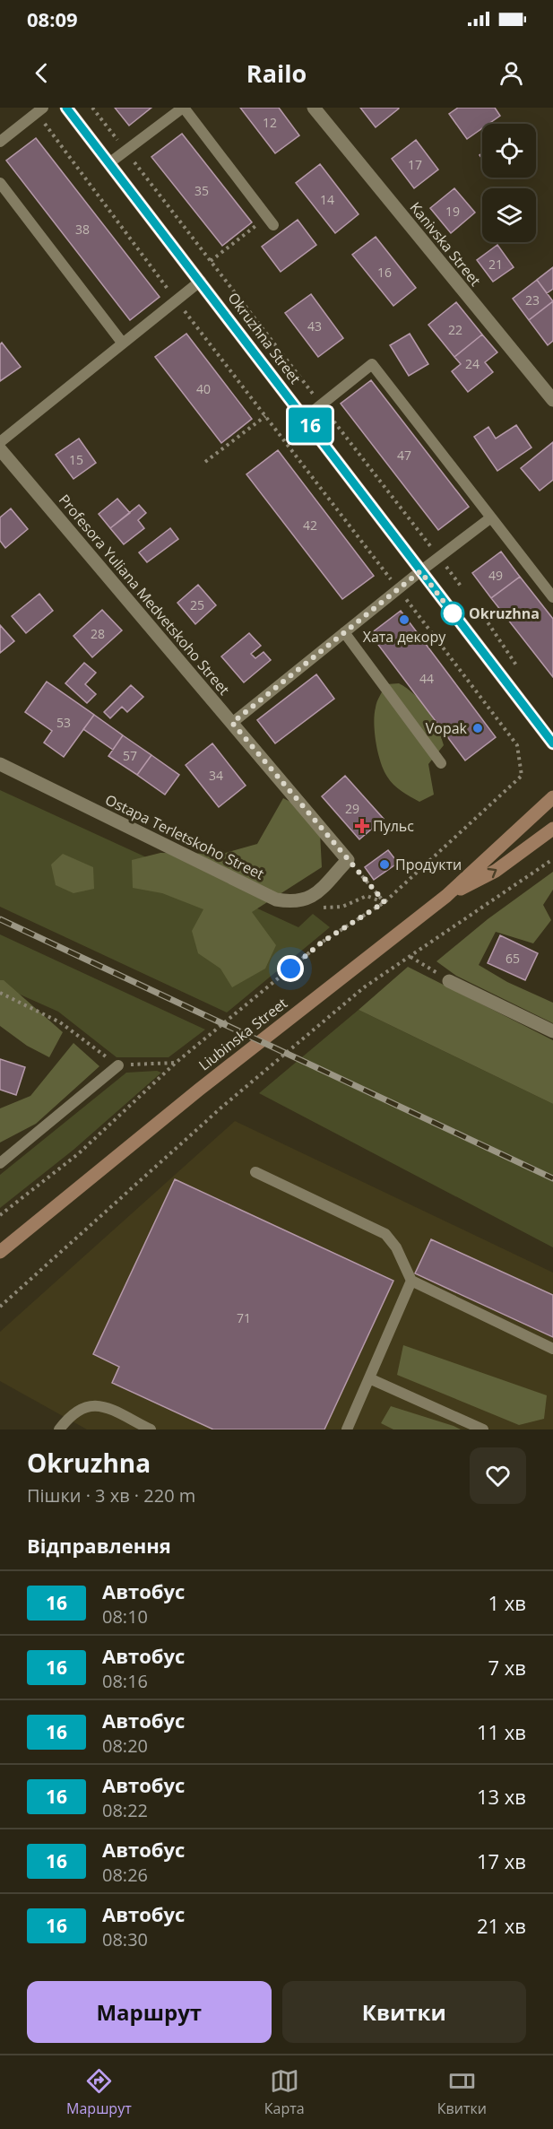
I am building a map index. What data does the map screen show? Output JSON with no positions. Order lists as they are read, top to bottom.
{
  "streets": {
    "main road": ["Okruzhna Street", "Liubinska Street"],
    "street": ["Kanivska Street", "Profesora Yuliana Medvetskoho Street", "Ostapa Terletskoho Street"]
  },
  "places": {
    "other": [
      "Okruzhna",
      "Хата декору",
      "Vopak",
      "Продукти"
    ],
    "health": ["Пульс"]
  },
  "lines": ["bus line 16"],
  "house_numbers": [
    "12",
    "17",
    "35",
    "14",
    "19",
    "38",
    "21",
    "16",
    "23",
    "43",
    "22",
    "24",
    "40",
    "47",
    "15",
    "42",
    "49",
    "25",
    "28",
    "44",
    "53",
    "57",
    "34",
    "29",
    "65",
    "71"
  ],
  "page": {
    "status": "08:09",
    "header": "Railo",
    "on_map": "16",
    "heading": [
      ["Okruzhna", "Пішки · 3 хв · 220 m"],
      "Відправлення"
    ],
    "list": [
      {
        "mark": "16",
        "name": "Автобус",
        "note": "08:10",
        "value": "1 хв"
      },
      {
        "mark": "16",
        "name": "Автобус",
        "note": "08:16",
        "value": "7 хв"
      },
      {
        "mark": "16",
        "name": "Автобус",
        "note": "08:20",
        "value": "11 хв"
      },
      {
        "mark": "16",
        "name": "Автобус",
        "note": "08:22",
        "value": "13 хв"
      },
      {
        "mark": "16",
        "name": "Автобус",
        "note": "08:26",
        "value": "17 хв"
      },
      {
        "mark": "16",
        "name": "Автобус",
        "note": "08:30",
        "value": "21 хв"
      }
    ],
    "buttons": ["Маршрут", "Квитки"],
    "tabs": ["Маршрут", "Карта", "Квитки"]
  }
}
